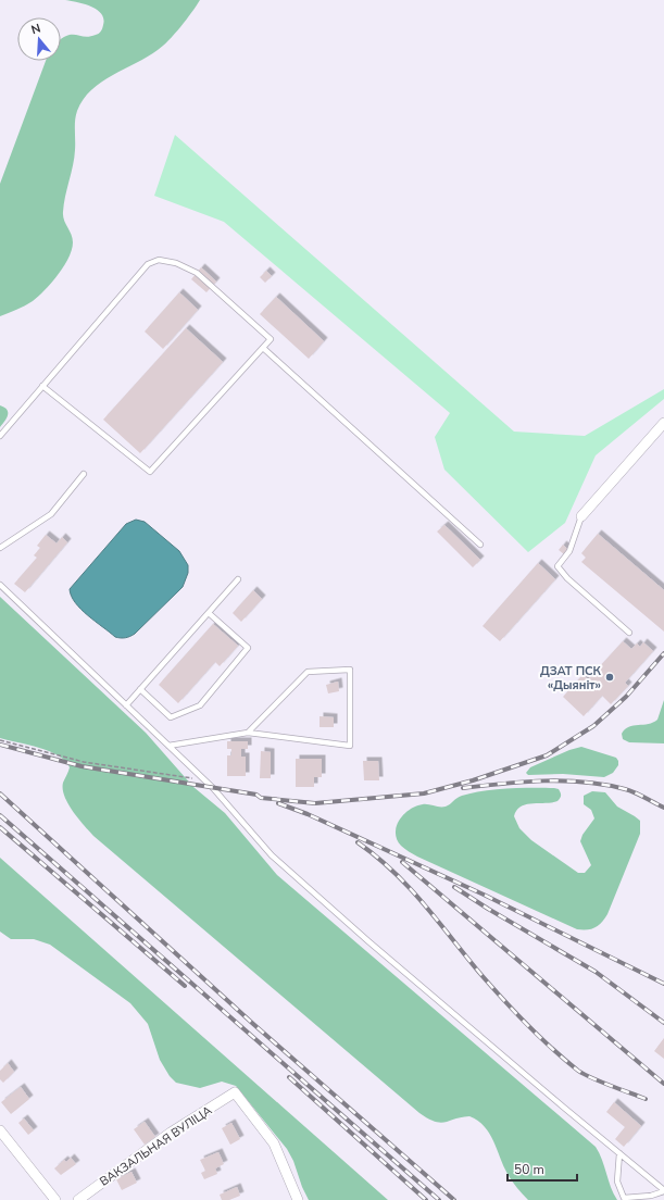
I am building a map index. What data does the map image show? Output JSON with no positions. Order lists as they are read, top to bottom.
{
  "streets": {
    "street": ["ВАКЗАЛЬНАЯ ВУЛІЦА"]
  },
  "places": ["ДЗАТ ПСК «Дыяніт»"],
  "scale_bar": "50 m",
  "north": "top"
}
